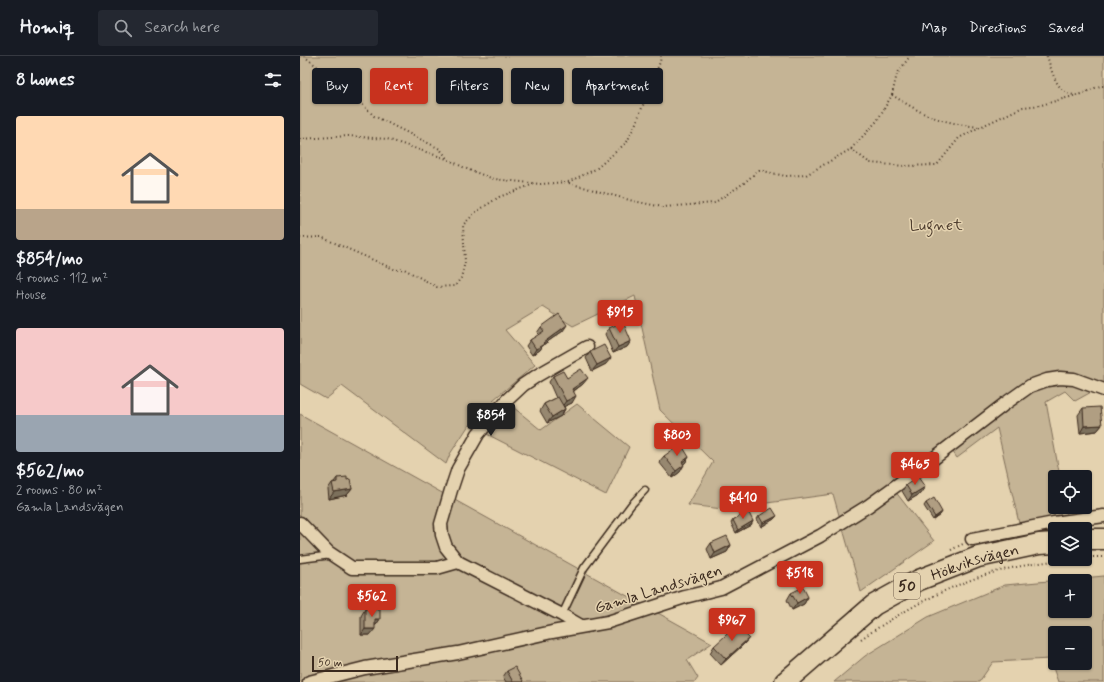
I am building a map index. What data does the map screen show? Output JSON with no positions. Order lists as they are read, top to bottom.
{
  "streets": {
    "main road": ["Hökviksvägen", "50"],
    "street": ["Gamla Landsvägen"]
  },
  "parks": ["Lugnet"],
  "scale_bar": "50 m",
  "page": {
    "header": "Homiq",
    "search": "Search here",
    "nav": ["Map", "Directions", "Saved"],
    "heading": "8 homes",
    "chip": [
      "Buy",
      "Rent",
      "Filters",
      "New",
      "Apartment"
    ],
    "list": [
      {
        "name": "$854/mo",
        "note": "4 rooms · 112 m² · House"
      },
      {
        "name": "$562/mo",
        "note": "2 rooms · 80 m² · Gamla Landsvägen"
      }
    ],
    "price": [
      "$915",
      "$854",
      "$803",
      "$465",
      "$410",
      "$518",
      "$562",
      "$967"
    ],
    "map_buttons": ["+", "−"],
    "scale": "50 m"
  }
}
